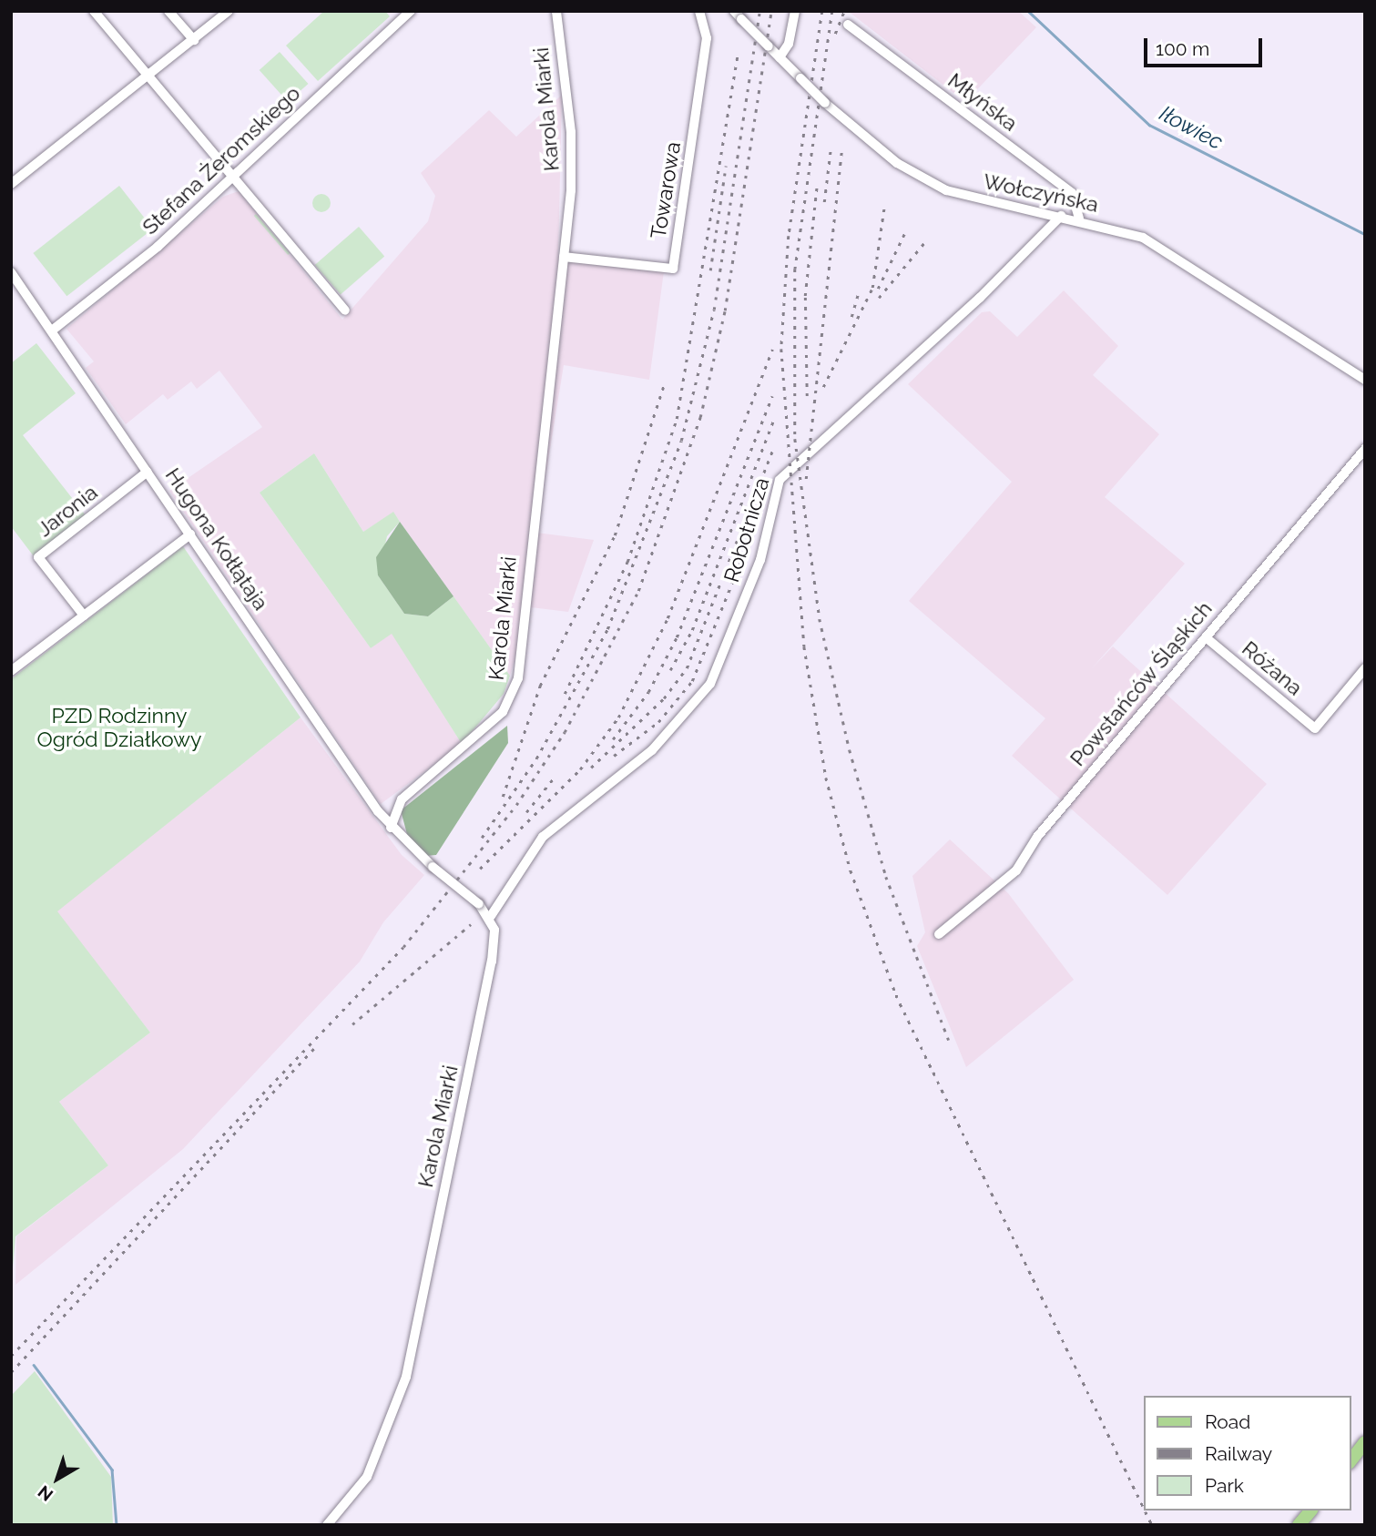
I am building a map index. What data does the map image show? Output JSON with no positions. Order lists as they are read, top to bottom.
{
  "streets": {
    "street": [
      "Młyńska",
      "Karola Miarki",
      "Stefana Żeromskiego",
      "Towarowa",
      "Wołczyńska",
      "Jaronia",
      "Robotnicza",
      "Hugona Kołłątaja",
      "Różana",
      "Powstańców Śląskich"
    ]
  },
  "crossings": [
    ["Młyńska", "Wołczyńska"],
    ["Karola Miarki", "Towarowa"],
    ["Karola Miarki", "Robotnicza"],
    ["Karola Miarki", "Hugona Kołłątaja"],
    ["Stefana Żeromskiego", "Hugona Kołłątaja"],
    ["Wołczyńska", "Robotnicza"],
    ["Jaronia", "Hugona Kołłątaja"],
    ["Różana", "Powstańców Śląskich"]
  ],
  "water": ["Iłowiec"],
  "parks": ["PZD Rodzinny Ogród Działkowy"],
  "legend": ["Road", "Railway", "Park"],
  "scale_bar": "100 m",
  "north": "bottom left"
}
